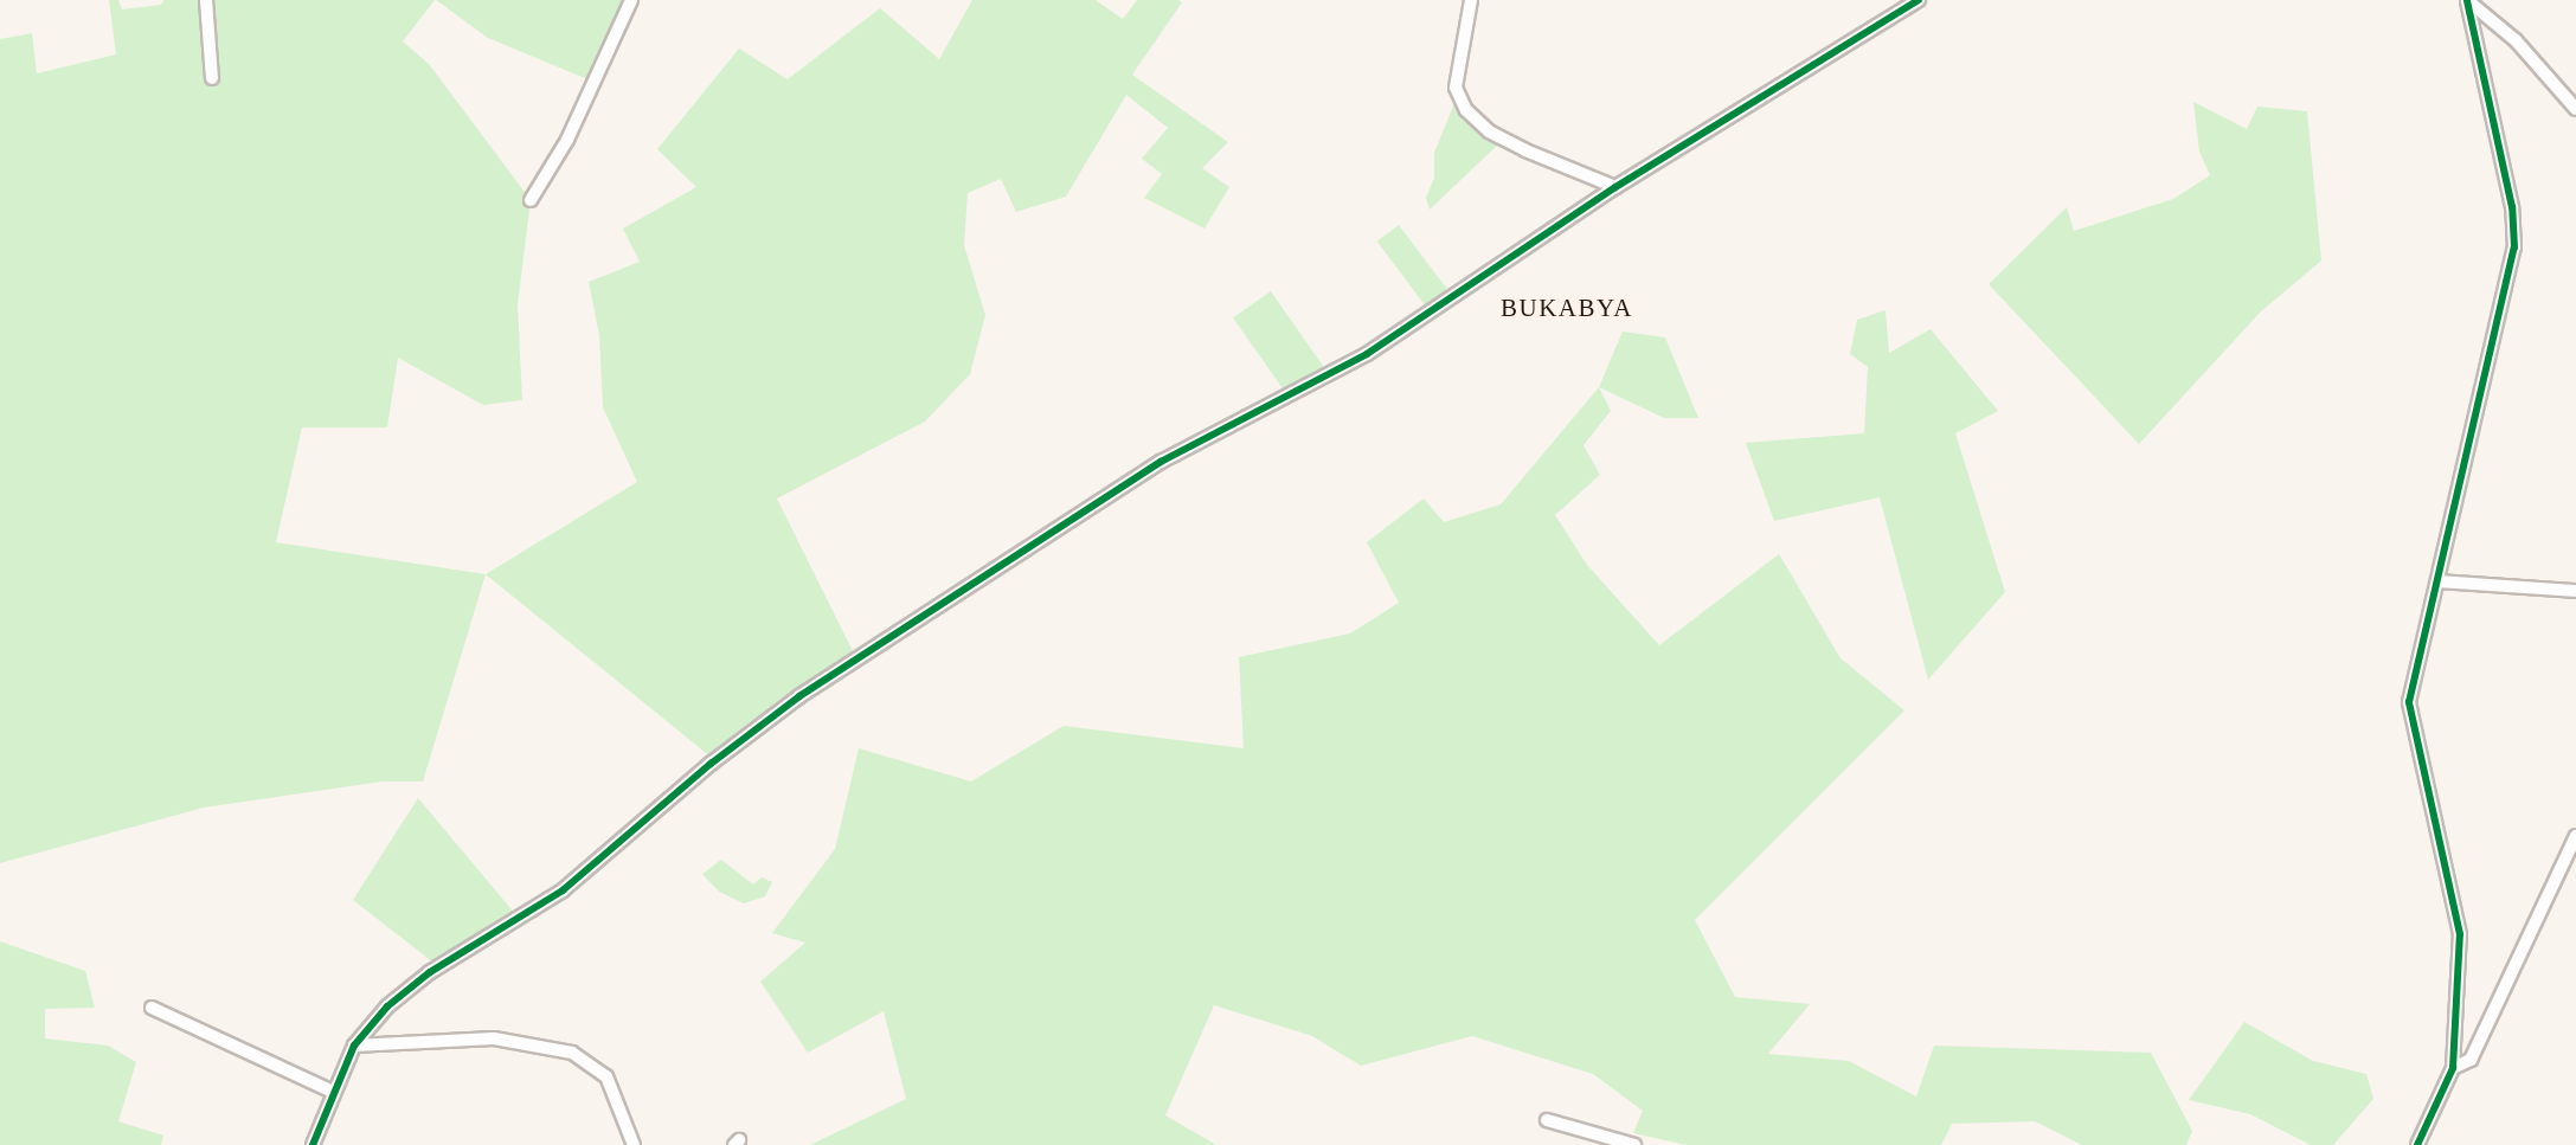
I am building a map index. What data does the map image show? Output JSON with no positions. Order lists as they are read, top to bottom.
{
  "districts": ["BUKABYA"]
}
